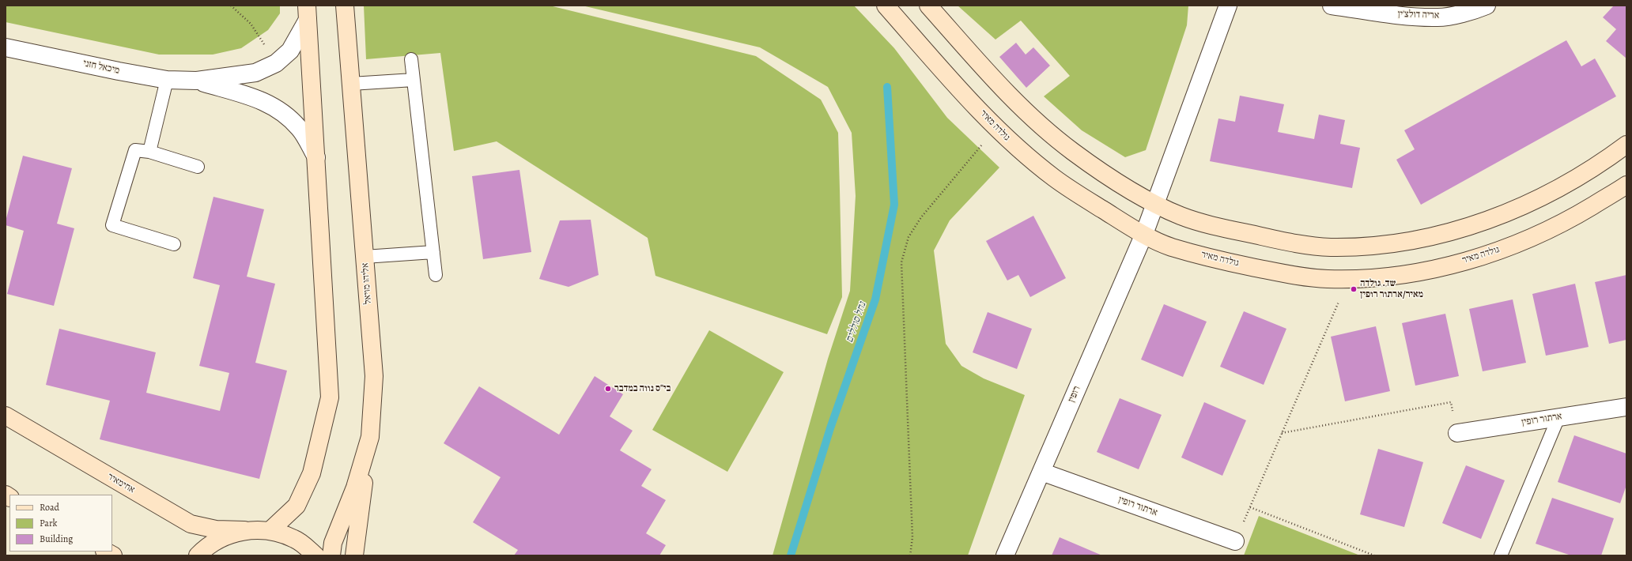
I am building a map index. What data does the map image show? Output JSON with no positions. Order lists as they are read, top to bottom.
{
  "streets": {
    "street": [
      "אריה דולצ'ין",
      "מיכאל חזני",
      "גולדה מאיר",
      "אליהו מויאל",
      "רופין",
      "ארתור רופין",
      "אחימאיר"
    ]
  },
  "crossings": [
    ["גולדה מאיר", "רופין"],
    ["רופין", "ארתור רופין"]
  ],
  "water": ["נחל סוללים"],
  "places": ["שד. גולדה מאיר/ארתור רופין", "בי\"ס נווה במדבר"],
  "legend": ["Road", "Park", "Building"]
}
